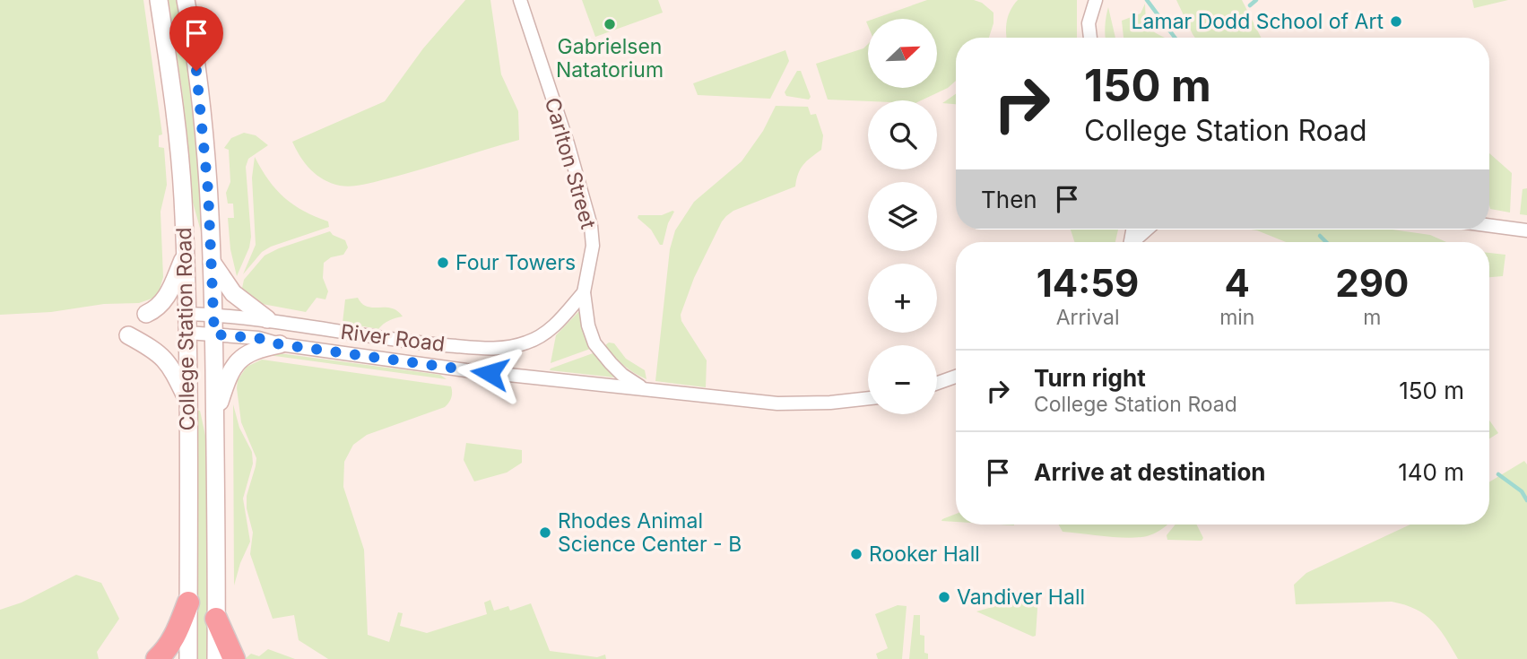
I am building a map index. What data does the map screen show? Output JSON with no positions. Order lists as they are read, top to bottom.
{
  "streets": {
    "main road": ["College Station Road"],
    "street": ["Carlton Street", "River Road"]
  },
  "crossings": [
    ["Carlton Street", "River Road"],
    ["College Station Road", "River Road"]
  ],
  "places": [
    "Lamar Dodd School of Art",
    "Gabrielsen Natatorium",
    "Four Towers",
    "Rhodes Animal Science Center - B",
    "Rooker Hall",
    "Vandiver Hall"
  ],
  "north": "top right",
  "page": {
    "map_buttons": ["+", "−"],
    "turn": ["150 m", "College Station Road"],
    "then": "Then",
    "eta": [
      "14:59",
      "Arrival",
      "4",
      "min",
      "290",
      "m"
    ],
    "list": [
      {
        "name": "Turn right",
        "note": "College Station Road",
        "value": "150 m"
      },
      {
        "name": "Arrive at destination",
        "value": "140 m"
      }
    ]
  }
}
